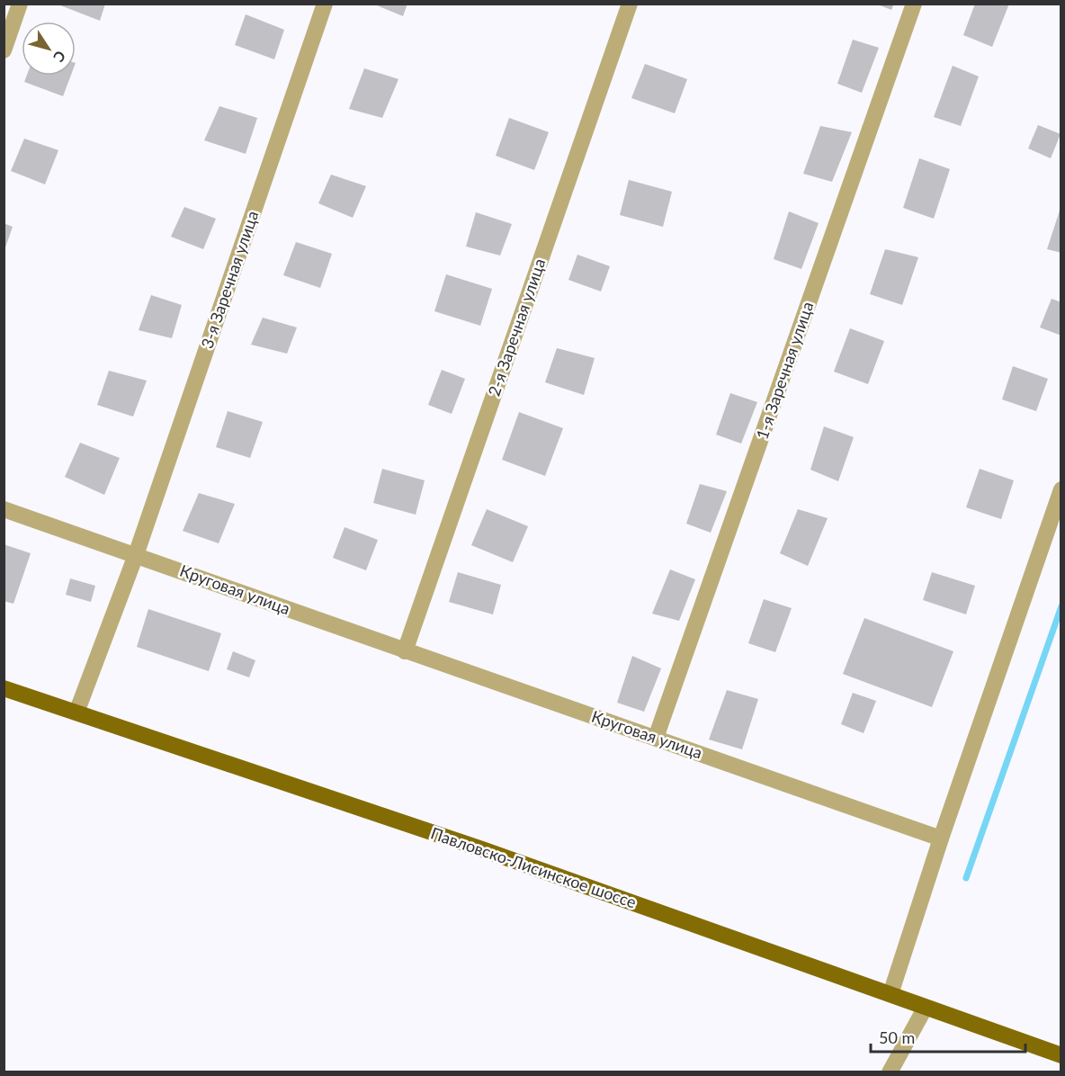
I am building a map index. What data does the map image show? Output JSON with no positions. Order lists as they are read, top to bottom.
{
  "streets": {
    "main road": ["Павловско-Лисинское шоссе"],
    "street": [
      "3-я Заречная улица",
      "2-я Заречная улица",
      "1-я Заречная улица",
      "Круговая улица"
    ]
  },
  "crossings": [
    ["3-я Заречная улица", "Круговая улица"],
    ["3-я Заречная улица", "Павловско-Лисинское шоссе"],
    ["2-я Заречная улица", "Круговая улица"],
    ["1-я Заречная улица", "Круговая улица"]
  ],
  "scale_bar": "50 m",
  "north": "bottom right"
}
